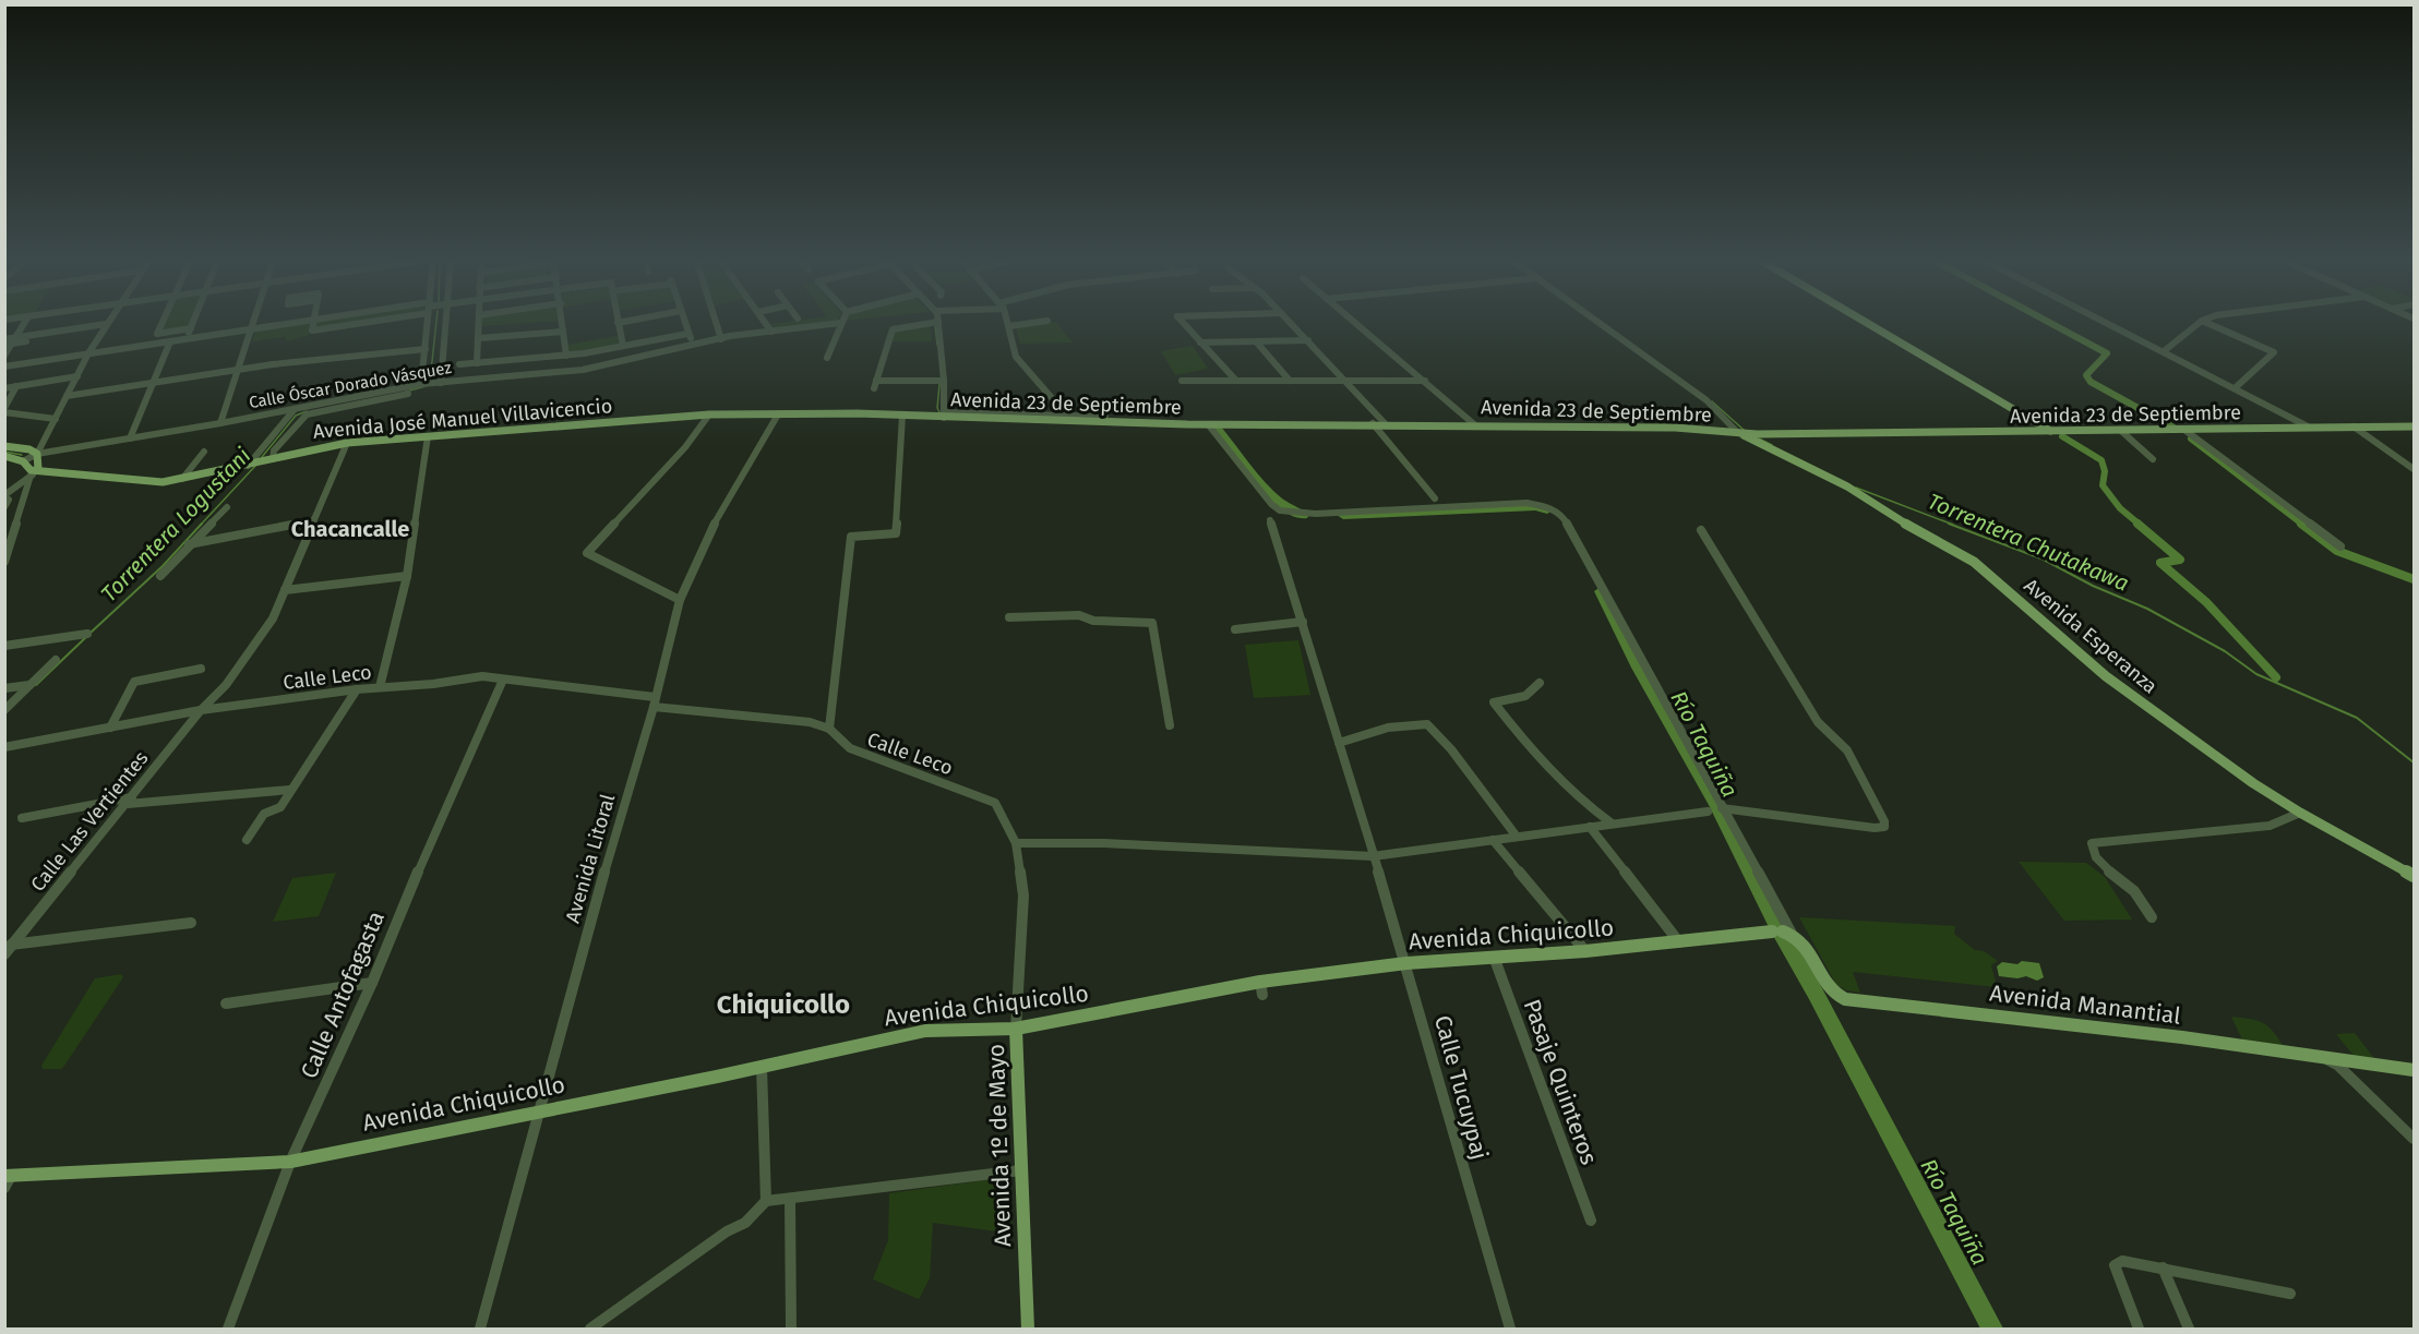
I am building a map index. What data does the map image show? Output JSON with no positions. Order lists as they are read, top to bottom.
{
  "streets": {
    "main road": [
      "Avenida 23 de Septiembre",
      "Avenida José Manuel Villavicencio",
      "Avenida Esperanza",
      "Avenida Chiquicollo",
      "Avenida Manantial",
      "Avenida 1º de Mayo"
    ],
    "street": [
      "Calle Óscar Dorado Vásquez",
      "Calle Leco",
      "Calle Las Vertientes",
      "Avenida Litoral",
      "Calle Antofagasta",
      "Pasaje Quinteros",
      "Calle Tucuypaj"
    ]
  },
  "crossings": [
    ["Calle Óscar Dorado Vásquez", "Avenida José Manuel Villavicencio"],
    ["Avenida 23 de Septiembre", "Avenida José Manuel Villavicencio"],
    ["Avenida 23 de Septiembre", "Avenida Esperanza"],
    ["Avenida 23 de Septiembre", "Avenida Litoral"],
    ["Avenida José Manuel Villavicencio", "Calle Las Vertientes"],
    ["Avenida José Manuel Villavicencio", "Avenida Litoral"],
    ["Calle Leco", "Calle Las Vertientes"],
    ["Calle Leco", "Avenida Litoral"],
    ["Calle Leco", "Calle Antofagasta"],
    ["Calle Leco", "Avenida 1º de Mayo"],
    ["Avenida Litoral", "Avenida Chiquicollo"],
    ["Avenida Chiquicollo", "Calle Antofagasta"],
    ["Avenida Chiquicollo", "Avenida Manantial"],
    ["Avenida Chiquicollo", "Pasaje Quinteros"],
    ["Avenida Chiquicollo", "Calle Tucuypaj"],
    ["Avenida Chiquicollo", "Avenida 1º de Mayo"]
  ],
  "districts": ["Chacancalle", "Chiquicollo"],
  "water": ["Torrentera Logustani", "Torrentera Chutakawa", "Río Taquiña"]
}
